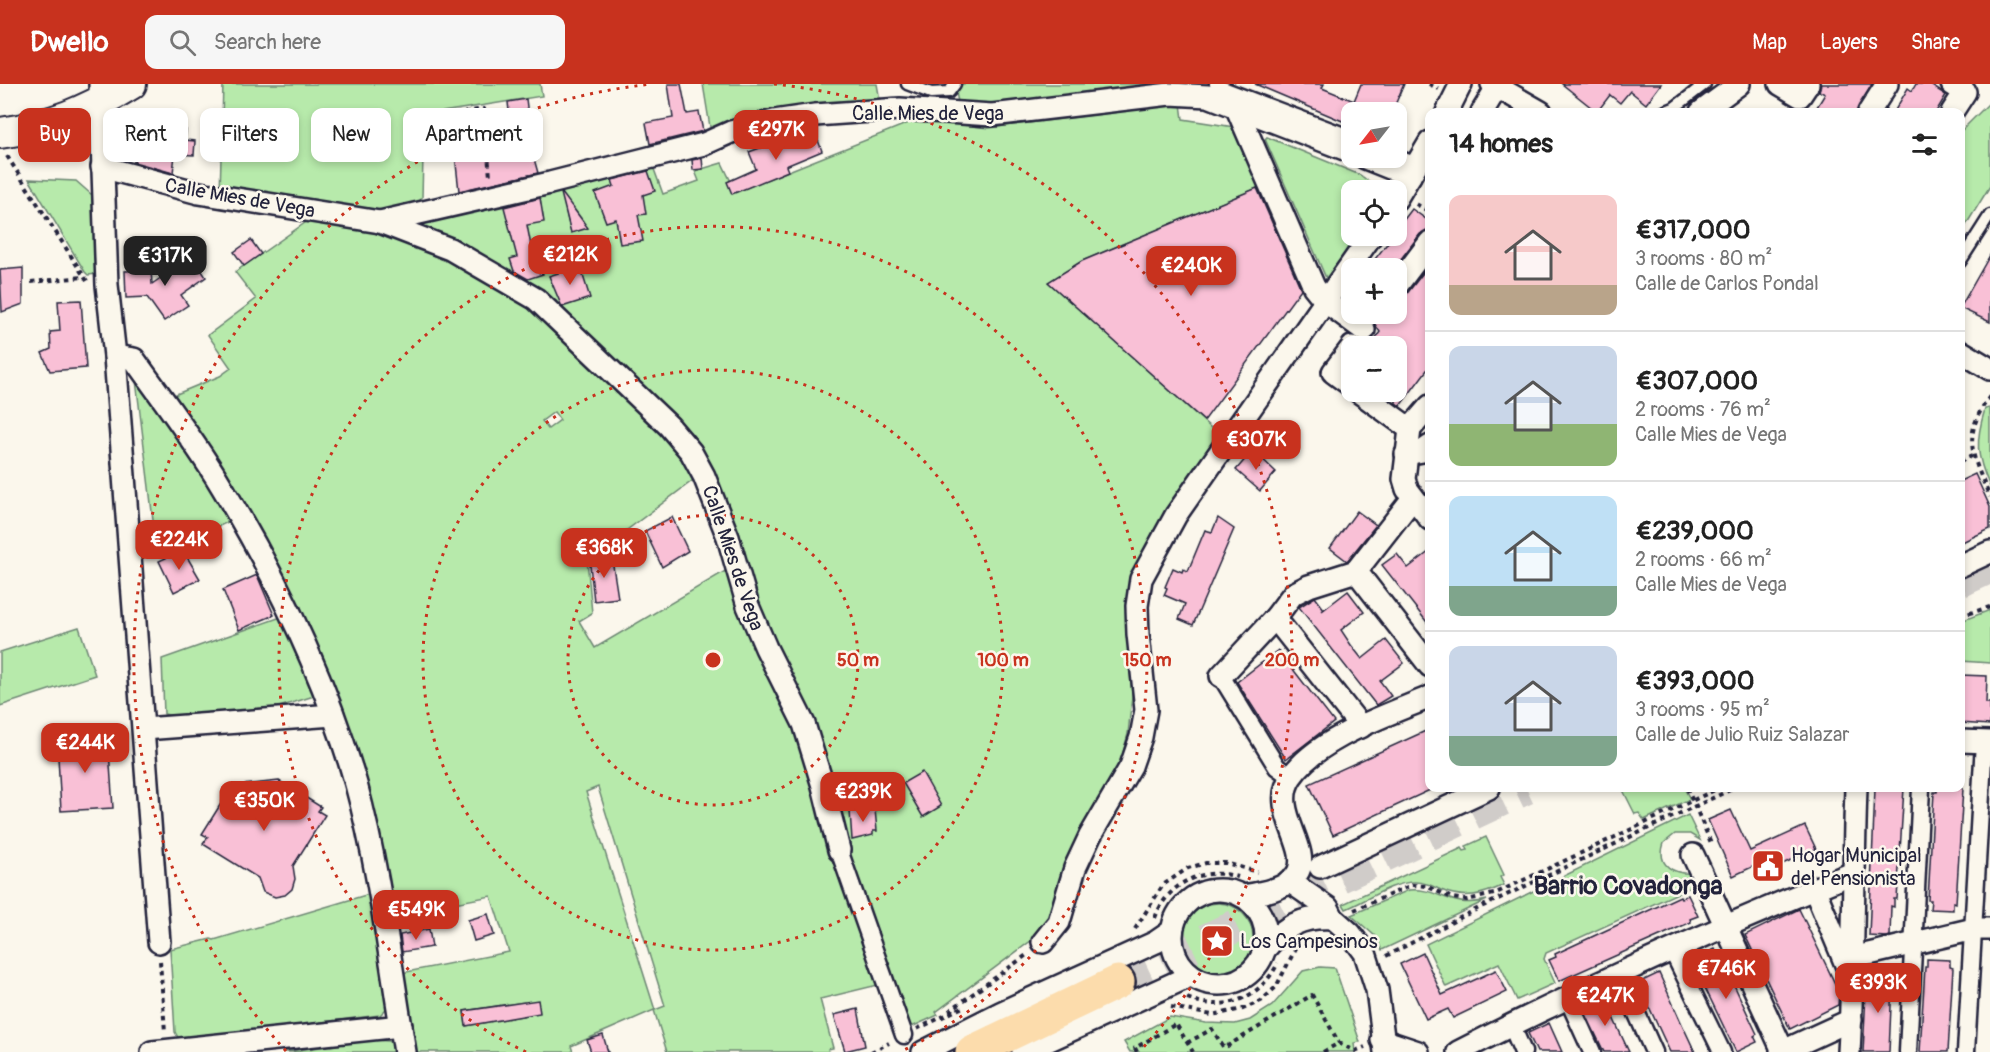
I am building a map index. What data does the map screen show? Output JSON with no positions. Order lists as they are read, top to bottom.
{
  "streets": {
    "street": ["Calle Mies de Vega"]
  },
  "districts": ["Barrio Covadonga"],
  "places": {
    "public building": ["Hogar Municipal del Pensionista"],
    "place": ["Los Campesinos"]
  },
  "north": "bottom left",
  "page": {
    "header": "Dwello",
    "search": "Search here",
    "nav": ["Map", "Layers", "Share"],
    "map_buttons": ["+", "−"],
    "chip": [
      "Buy",
      "Rent",
      "Filters",
      "New",
      "Apartment"
    ],
    "heading": "14 homes",
    "price": [
      "€297K",
      "€212K",
      "€317K",
      "€240K",
      "€307K",
      "€224K",
      "€368K",
      "€244K",
      "€239K",
      "€350K",
      "€549K",
      "€746K",
      "€393K",
      "€247K"
    ],
    "list": [
      {
        "name": "€317,000",
        "note": "3 rooms · 80 m² · Calle de Carlos Pondal"
      },
      {
        "name": "€307,000",
        "note": "2 rooms · 76 m² · Calle Mies de Vega"
      },
      {
        "name": "€239,000",
        "note": "2 rooms · 66 m² · Calle Mies de Vega"
      },
      {
        "name": "€393,000",
        "note": "3 rooms · 95 m² · Calle de Julio Ruiz Salazar"
      }
    ]
  },
  "rings": [
    "50 m",
    "100 m",
    "150 m",
    "200 m"
  ]
}
